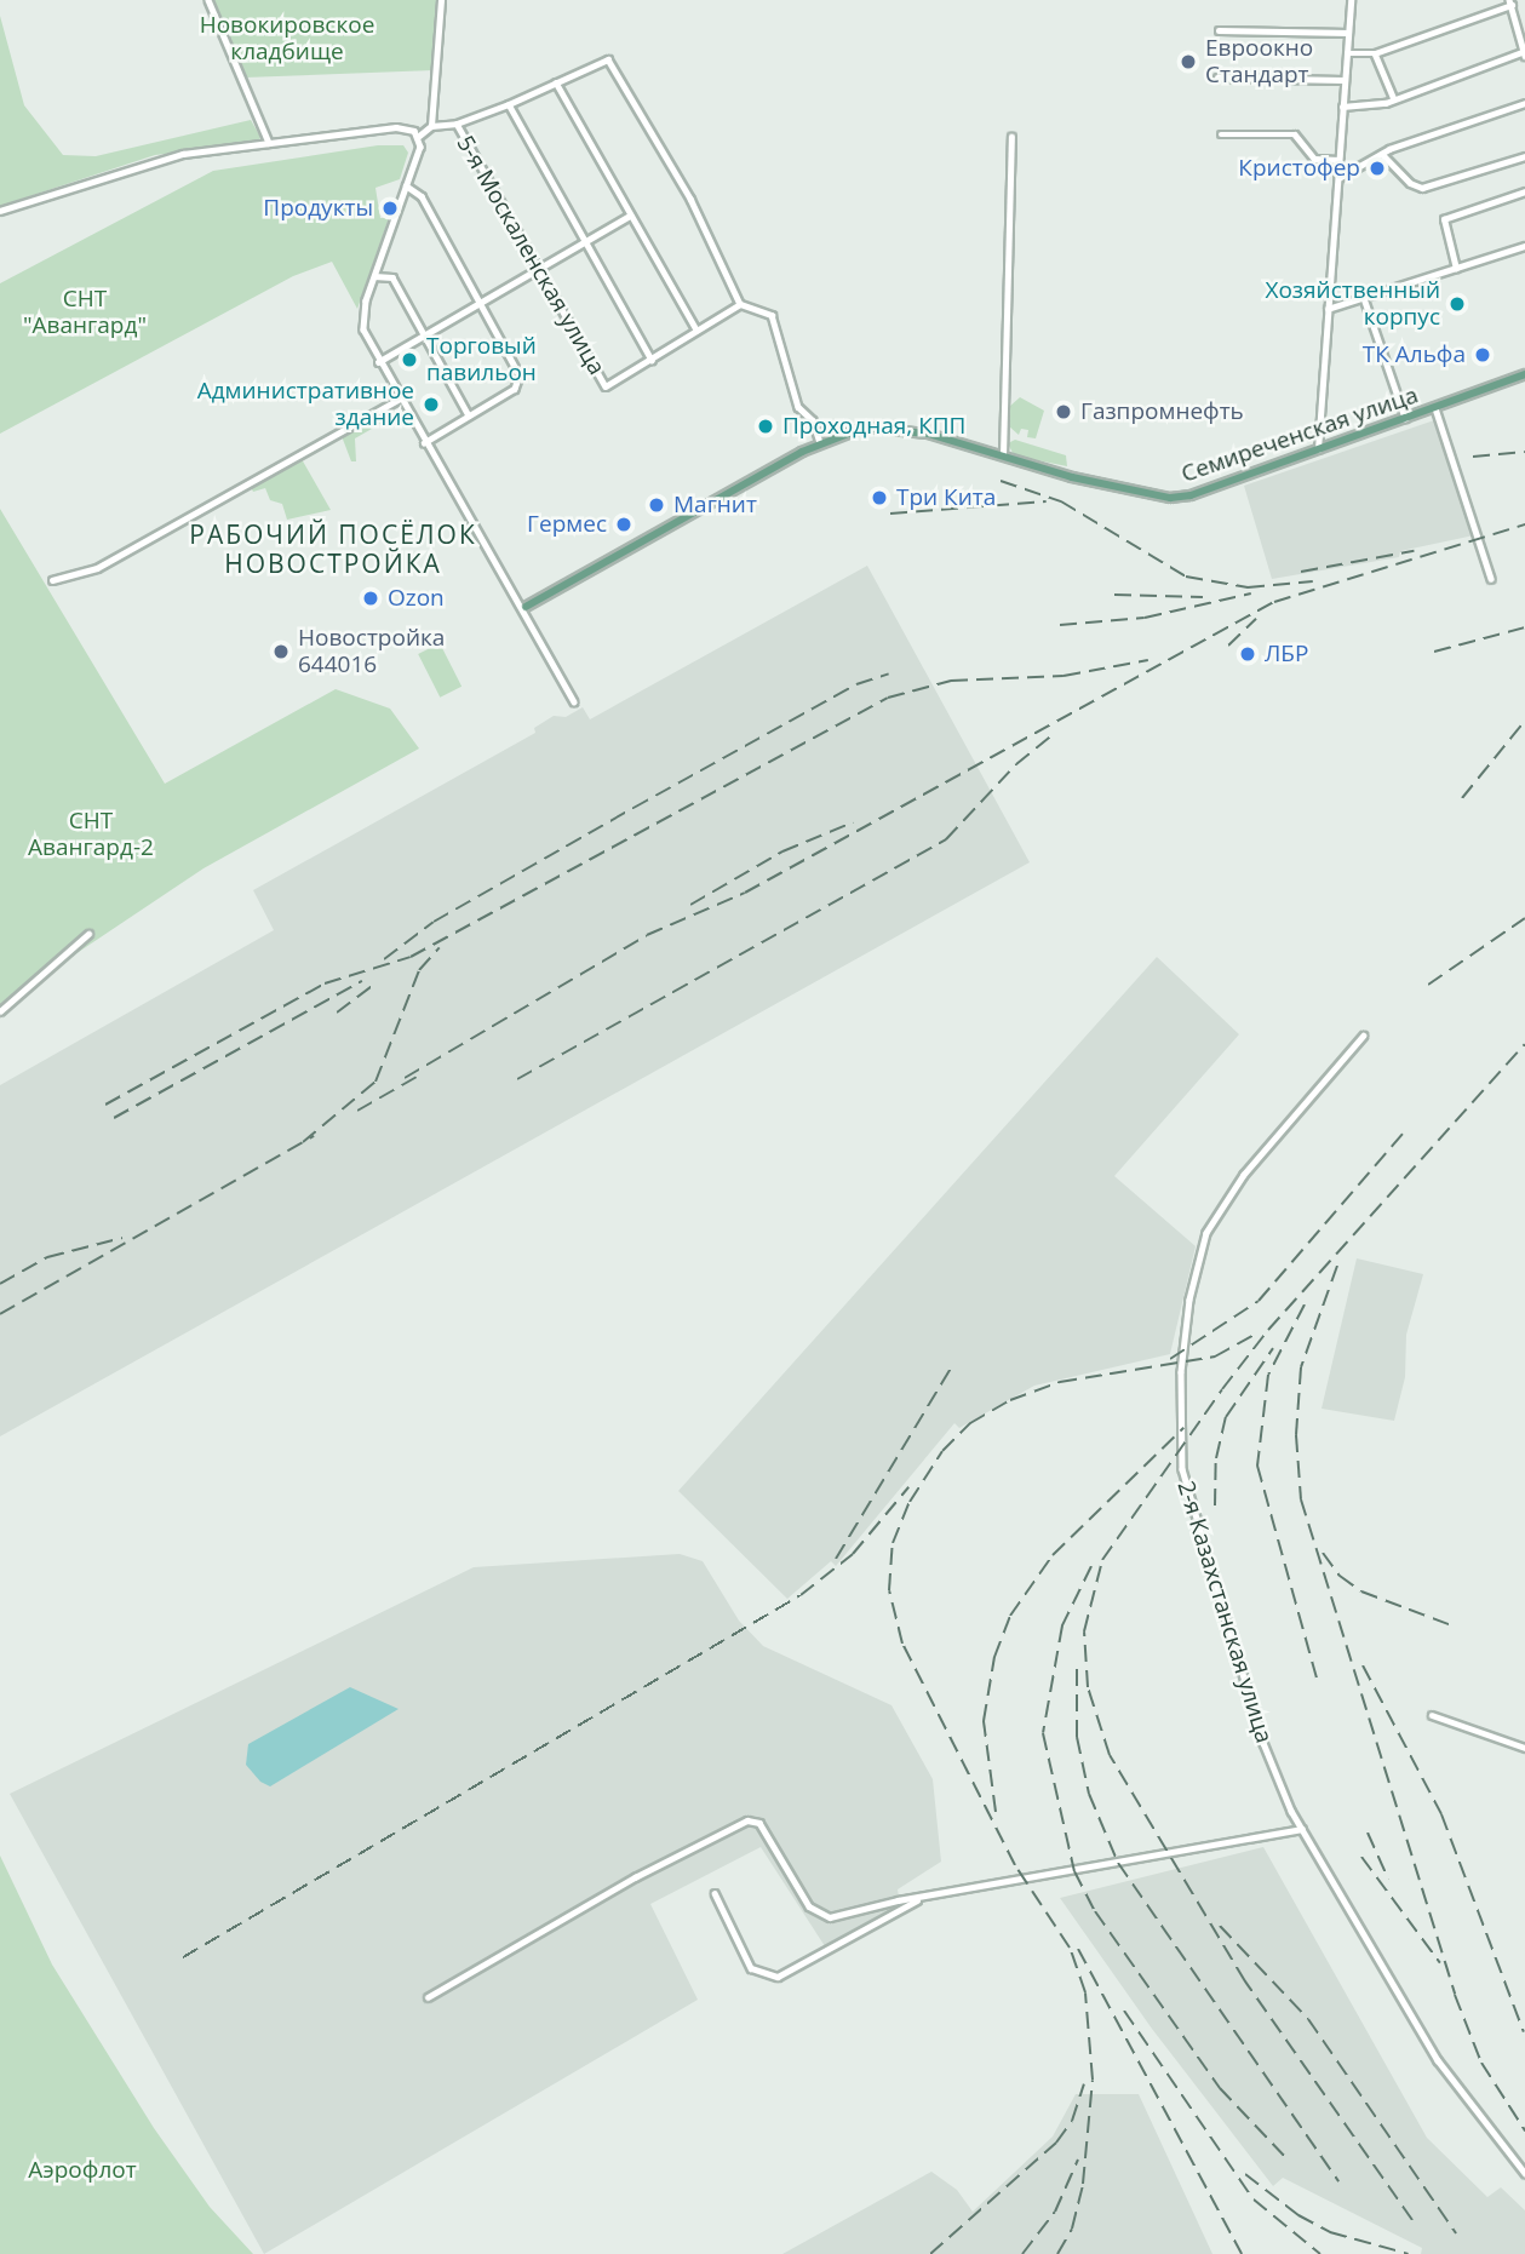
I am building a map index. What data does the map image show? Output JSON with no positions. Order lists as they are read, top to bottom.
{
  "streets": {
    "main road": ["Семиреченская улица"],
    "street": ["5-я Москаленская улица", "2-я Казахстанская улица"]
  },
  "districts": ["РАБОЧИЙ ПОСЁЛОК НОВОСТРОЙКА"],
  "parks": [
    "Новокировское кладбище",
    "СНТ \"Авангард\"",
    "СНТ Авангард-2",
    "Аэрофлот"
  ],
  "places": [
    "Евроокно Стандарт",
    "Кристофер",
    "Продукты",
    "Хозяйственный корпус",
    "ТК Альфа",
    "Торговый павильон",
    "Административное здание",
    "Газпромнефть",
    "Проходная, КПП",
    "Три Кита",
    "Магнит",
    "Гермес",
    "Ozon",
    "Новостройка 644016",
    "ЛБР"
  ]
}
